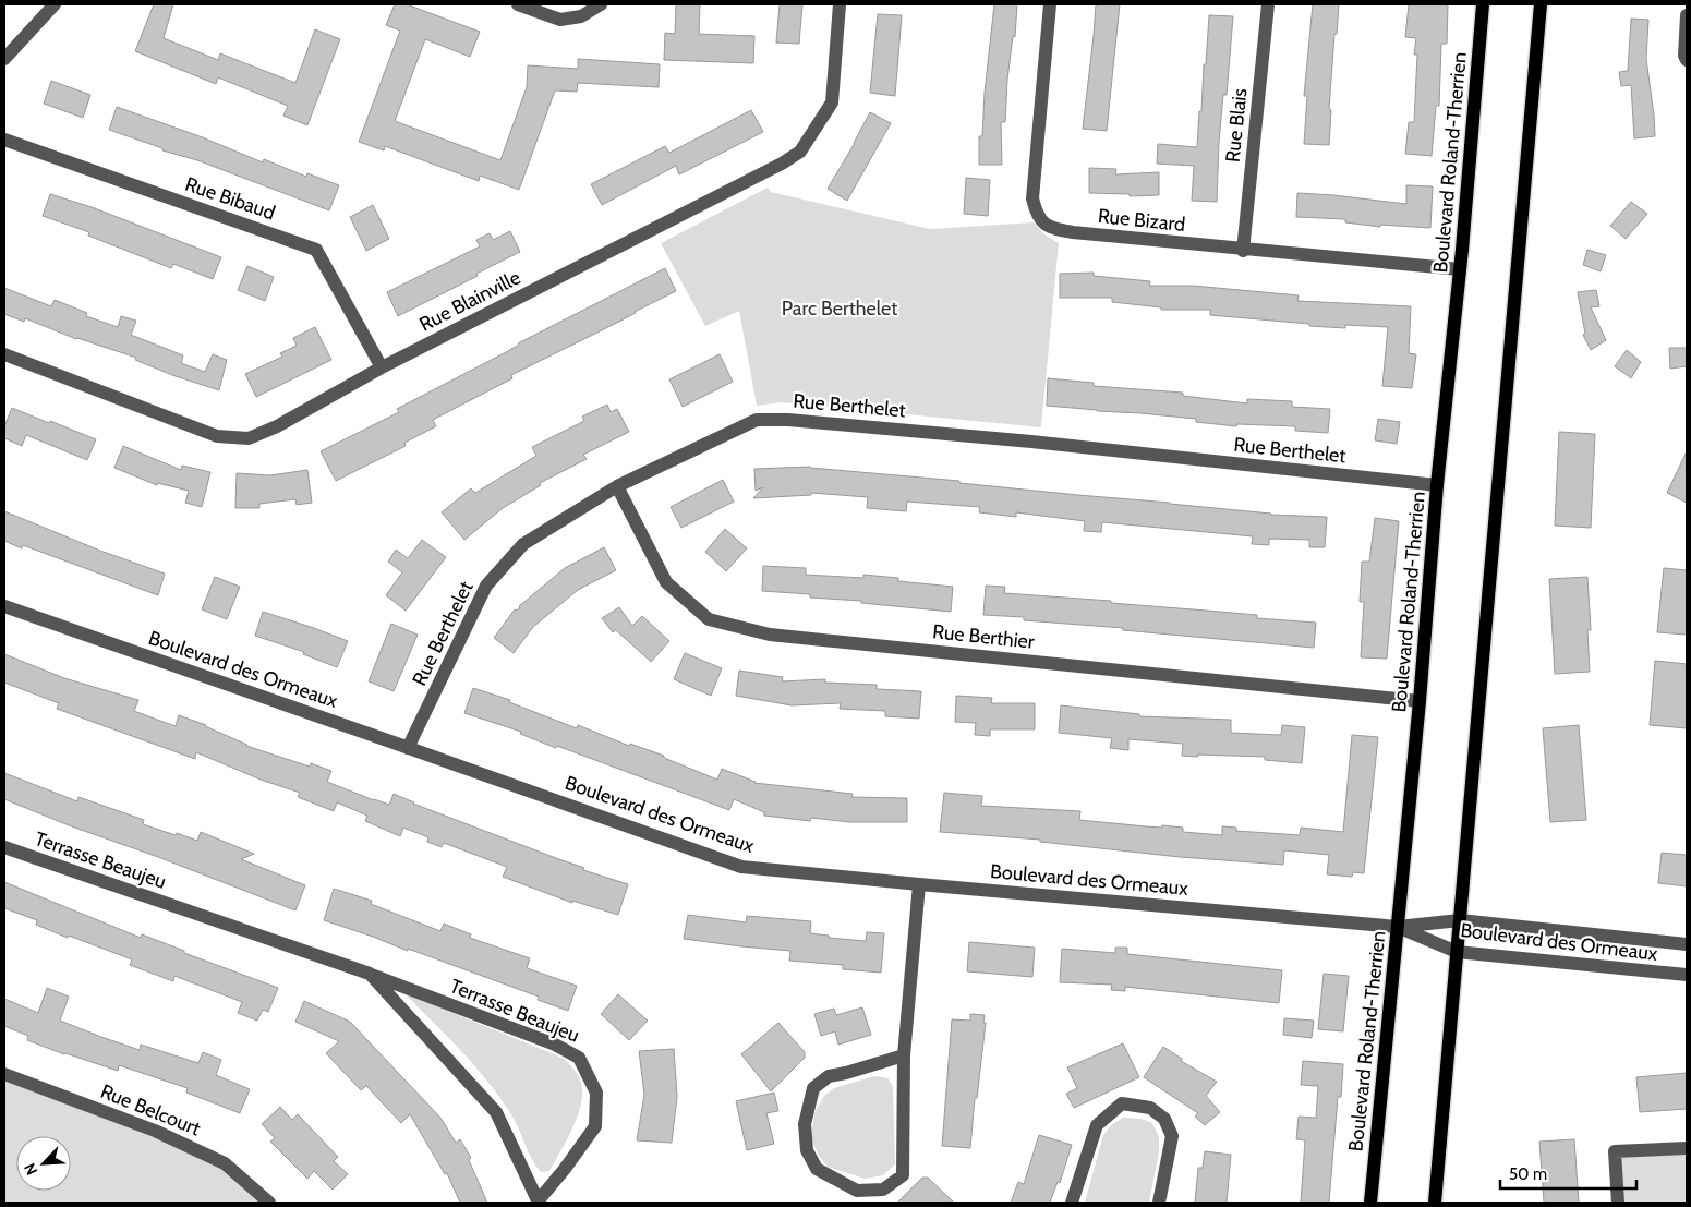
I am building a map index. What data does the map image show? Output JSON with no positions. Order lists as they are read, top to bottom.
{
  "streets": {
    "main road": ["Boulevard Roland-Therrien"],
    "street": [
      "Rue Blais",
      "Rue Bibaud",
      "Rue Bizard",
      "Rue Blainville",
      "Rue Berthelet",
      "Rue Berthier",
      "Boulevard des Ormeaux",
      "Terrasse Beaujeu",
      "Rue Belcourt"
    ]
  },
  "crossings": [
    ["Rue Blais", "Rue Bizard"],
    ["Boulevard Roland-Therrien", "Rue Bizard"],
    ["Boulevard Roland-Therrien", "Rue Berthelet"],
    ["Boulevard Roland-Therrien", "Rue Berthier"],
    ["Boulevard Roland-Therrien", "Boulevard des Ormeaux"],
    ["Rue Bibaud", "Rue Blainville"],
    ["Rue Berthelet", "Rue Berthier"],
    ["Rue Berthelet", "Boulevard des Ormeaux"]
  ],
  "parks": ["Parc Berthelet"],
  "scale_bar": "50 m",
  "north": "bottom left"
}
